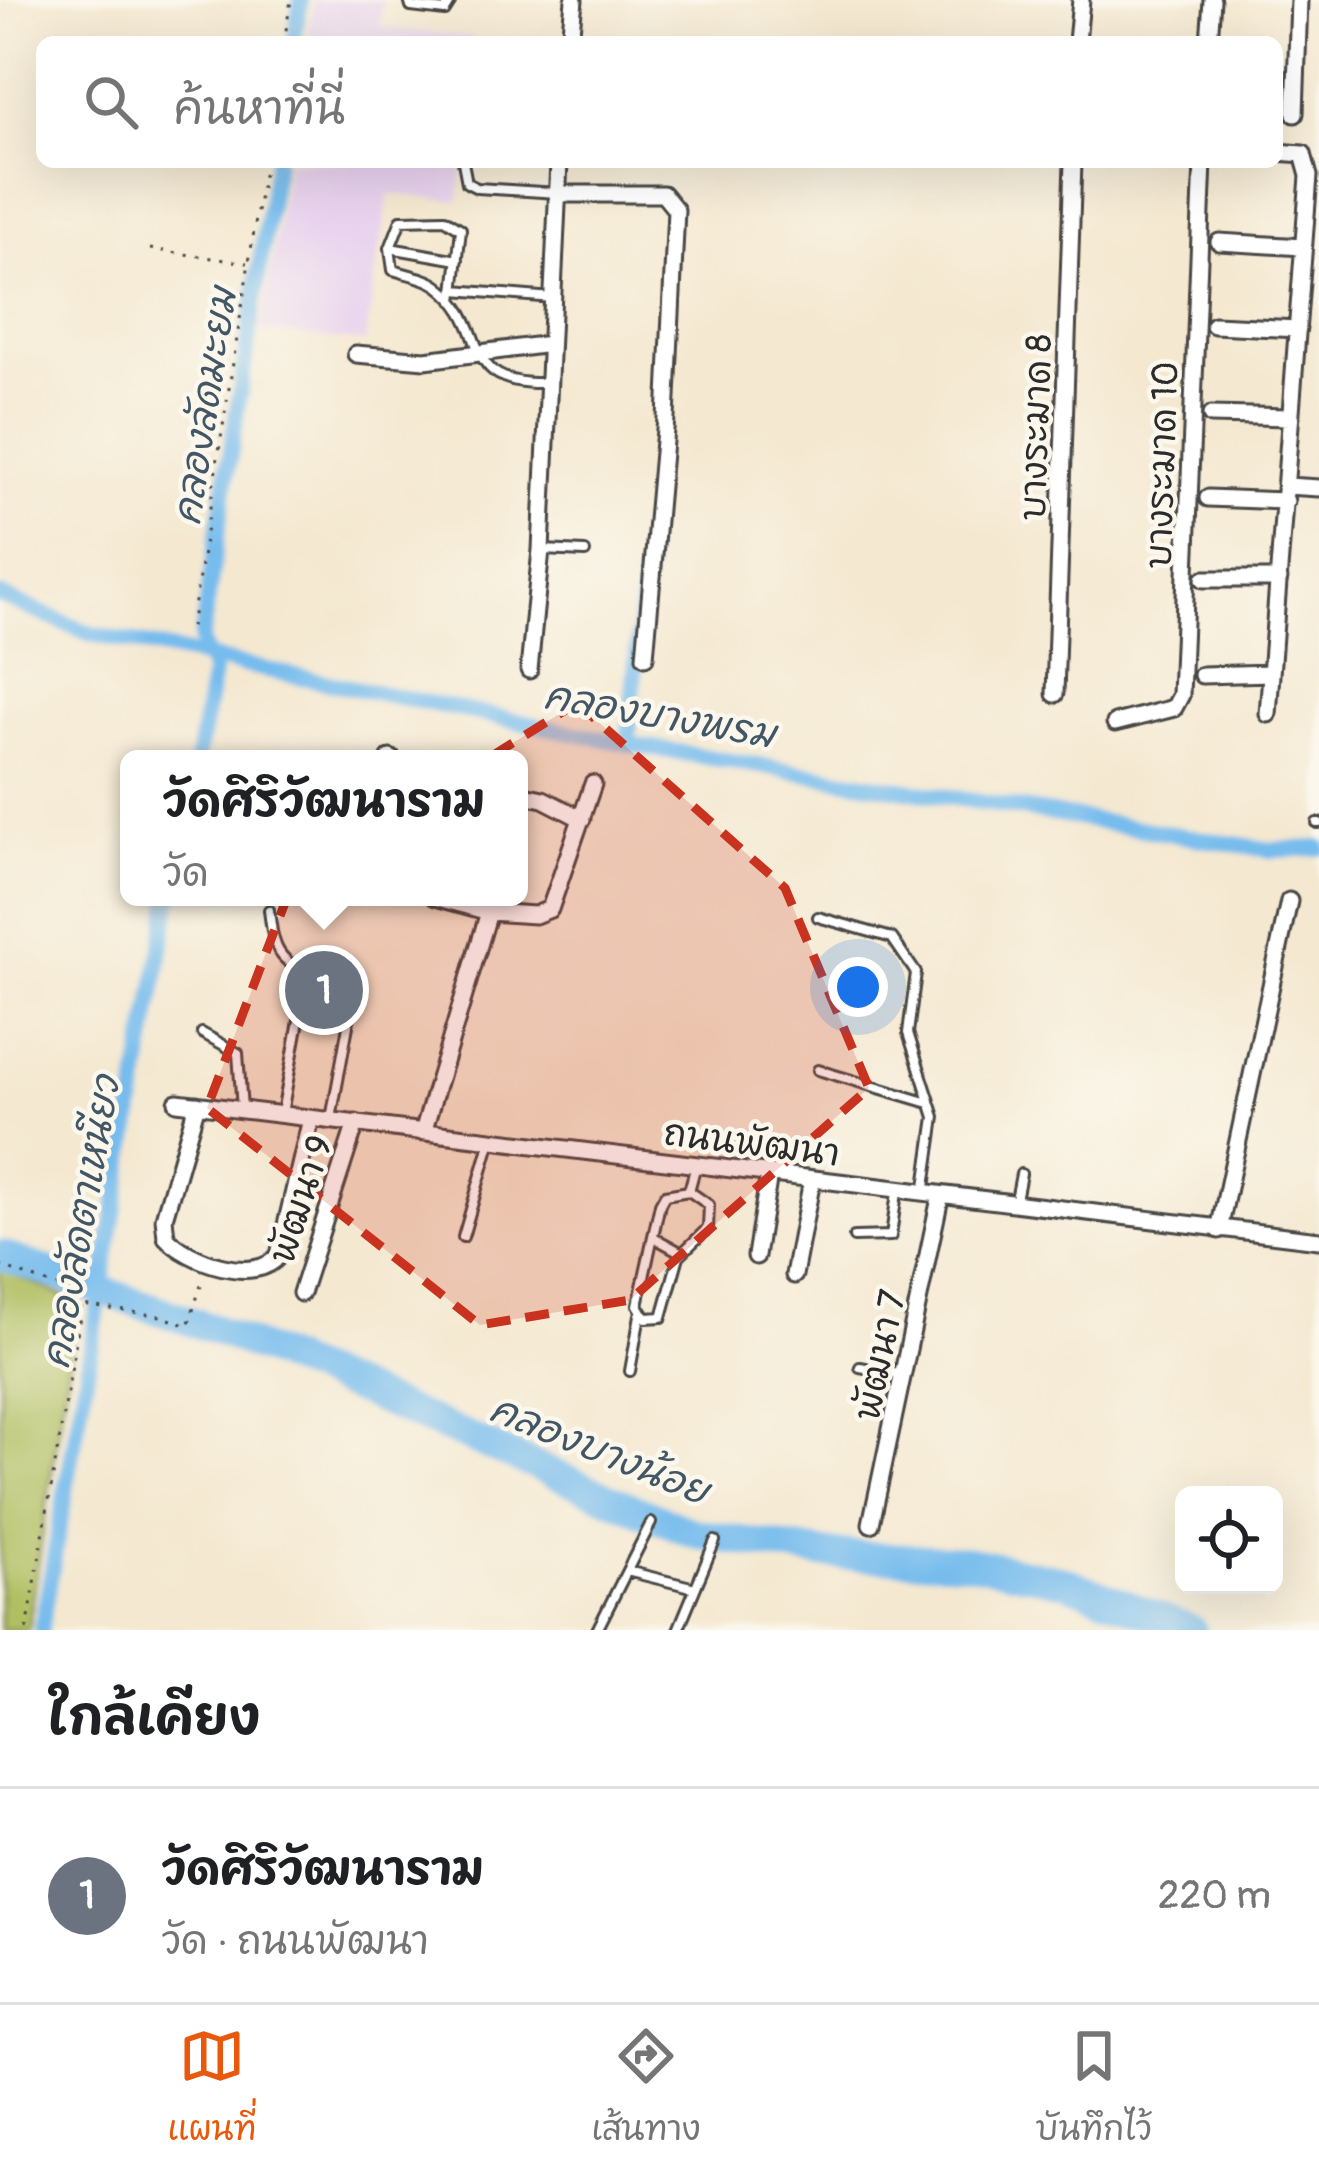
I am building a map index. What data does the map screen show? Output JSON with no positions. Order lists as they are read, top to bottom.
{
  "streets": {
    "street": [
      "บางระมาด 8",
      "บางระมาด 10",
      "ถนนพัฒนา",
      "พัฒนา 9",
      "พัฒนา 7"
    ]
  },
  "crossings": [
    ["ถนนพัฒนา", "พัฒนา 9"],
    ["ถนนพัฒนา", "พัฒนา 7"]
  ],
  "water": [
    "คลองลัดมะยม",
    "คลองบางพรม",
    "คลองลัดตาเหนียว",
    "คลองบางน้อย"
  ],
  "page": {
    "search": "ค้นหาที่นี่",
    "popup": ["วัดศิริวัฒนาราม", "วัด"],
    "pins": "1",
    "heading": "ใกล้เคียง",
    "list": [
      {
        "mark": "1",
        "name": "วัดศิริวัฒนาราม",
        "note": "วัด · ถนนพัฒนา",
        "value": "220 m"
      }
    ],
    "nav": ["แผนที่", "เส้นทาง", "บันทึกไว้"]
  }
}
